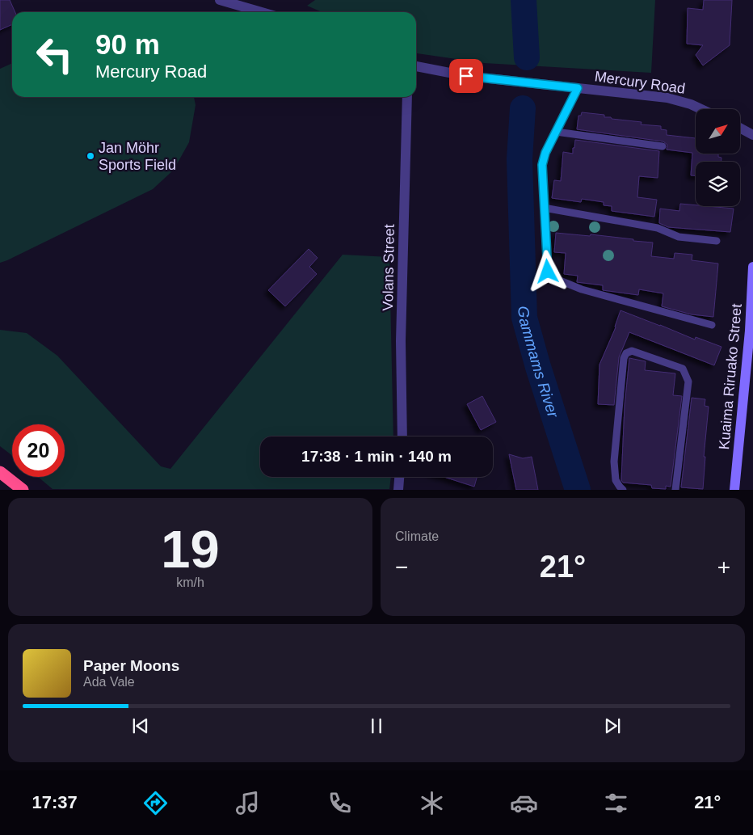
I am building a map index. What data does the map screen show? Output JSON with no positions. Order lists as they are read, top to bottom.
{
  "streets": {
    "street": ["Mercury Road", "Volans Street", "Kuaima Riruako Street"]
  },
  "water": ["Gammams River"],
  "places": ["Jan Möhr Sports Field"],
  "north": "top right",
  "page": {
    "turn": ["90 m", "Mercury Road"],
    "limit": "20",
    "trip": "17:38 · 1 min · 140 m",
    "tile": [
      ["19", "km/h"],
      "Climate"
    ],
    "heat": ["−", "21°", "+"],
    "song": ["Paper Moons", "Ada Vale"],
    "tabs": ["17:37", "21°"]
  }
}
